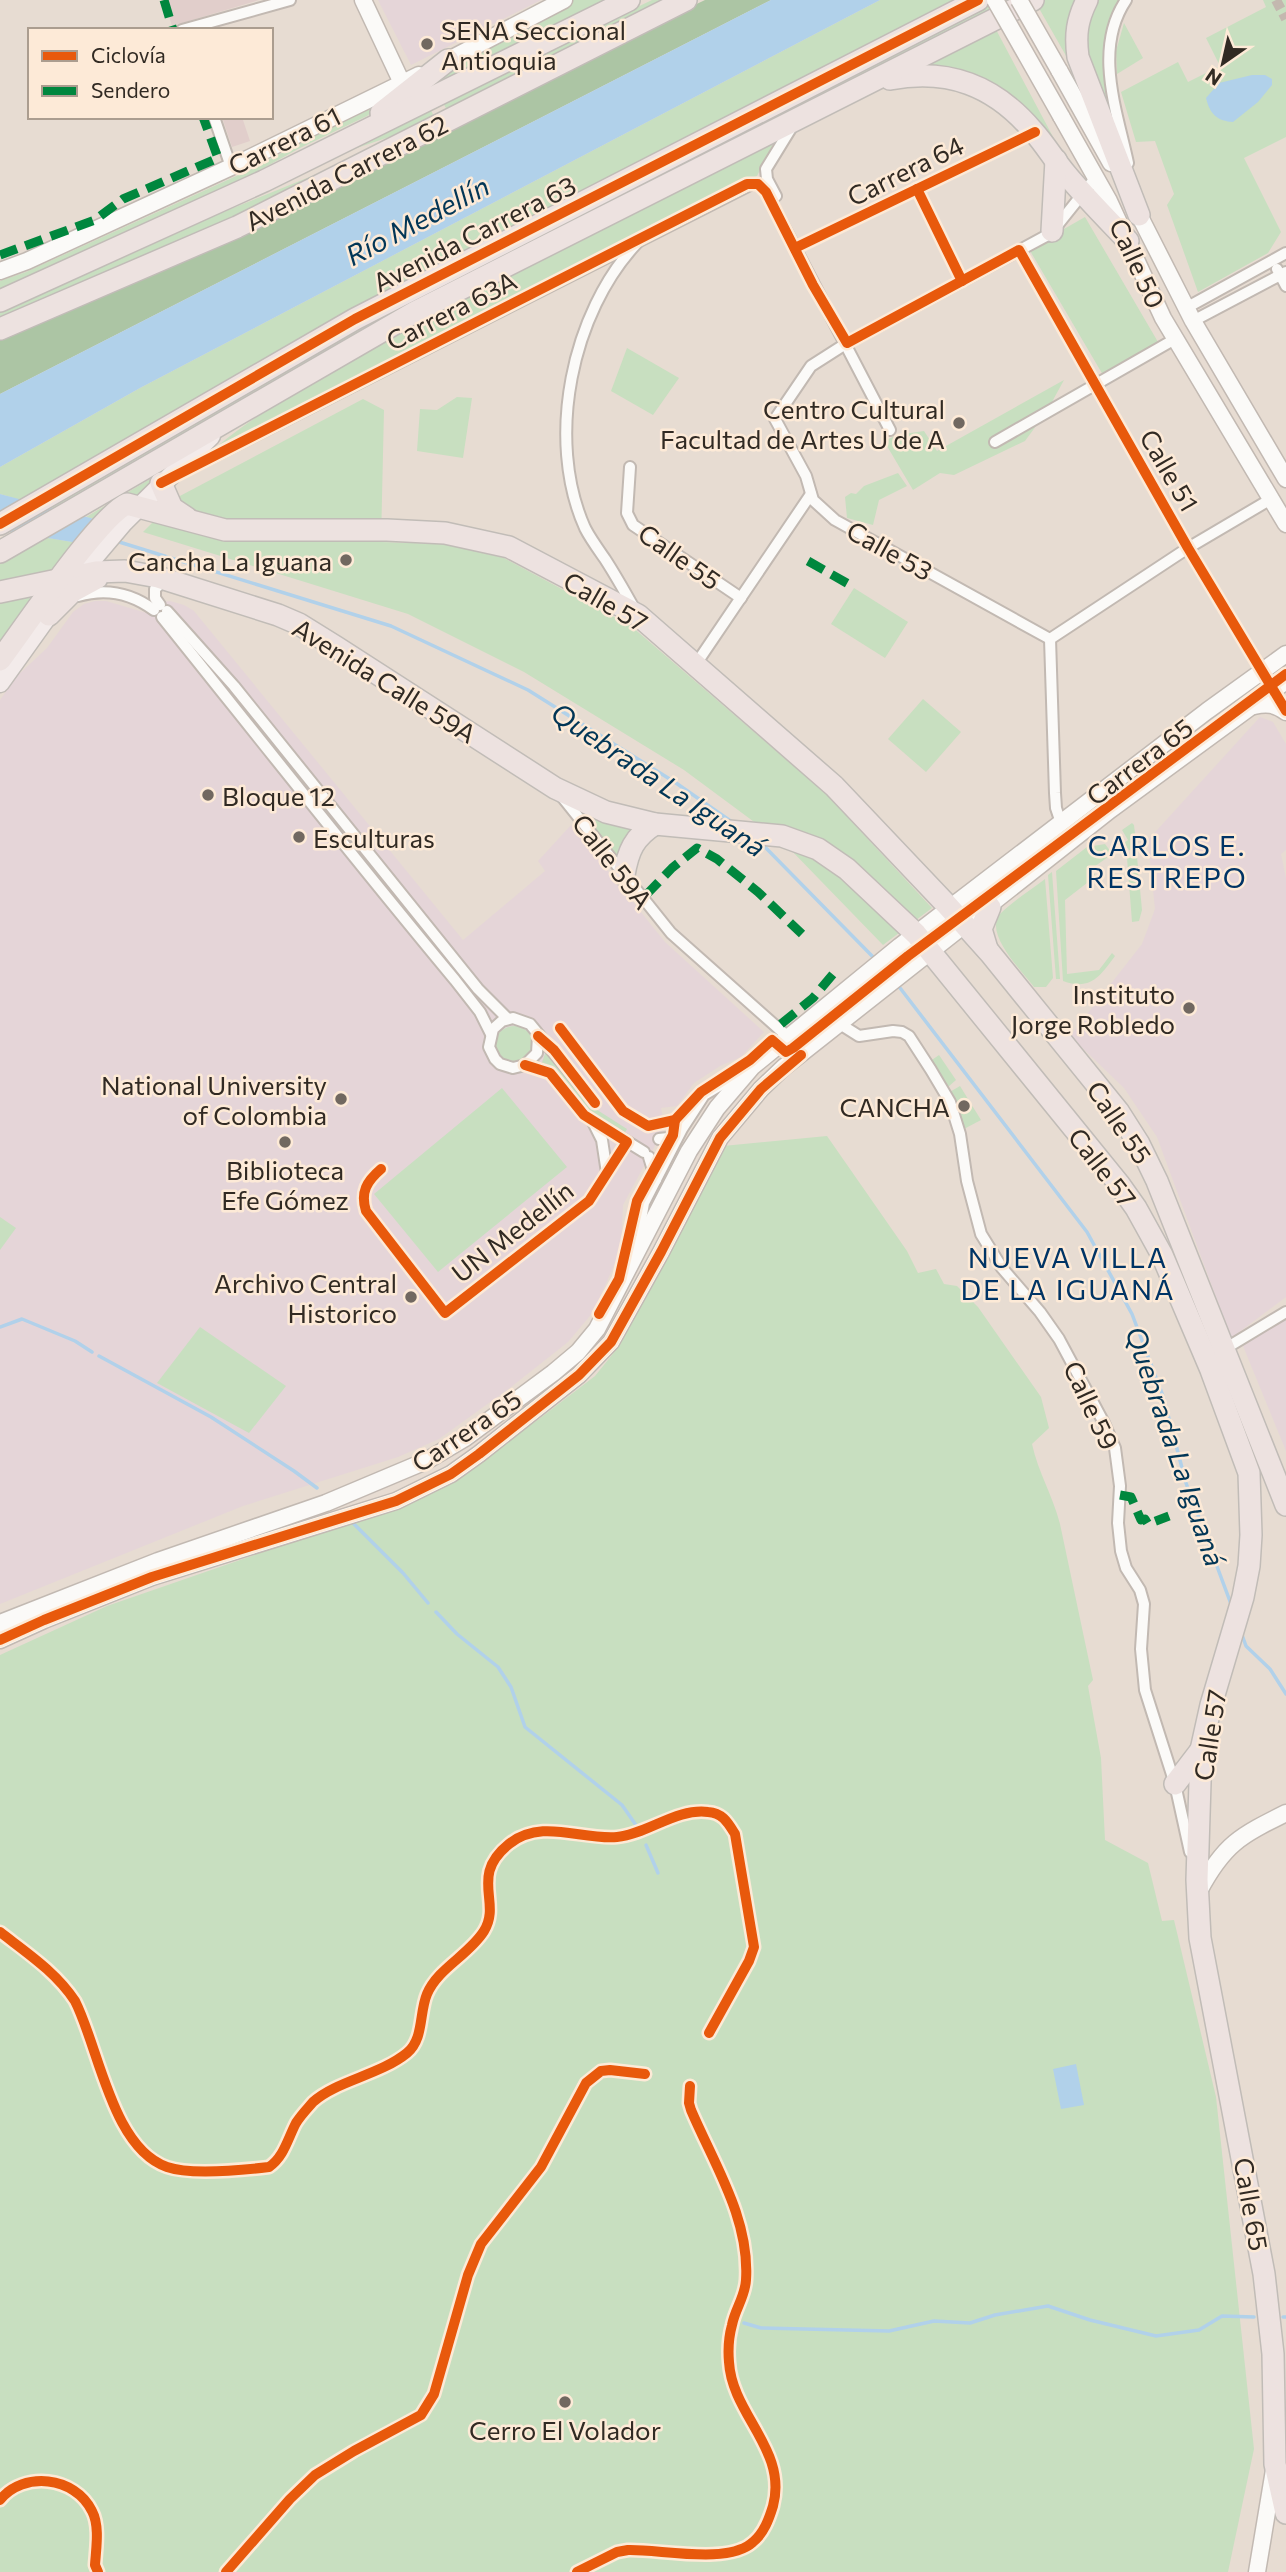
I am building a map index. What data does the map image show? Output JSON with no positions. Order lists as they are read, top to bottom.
{
  "streets": {
    "highway": [
      "Avenida Carrera 62",
      "Avenida Carrera 63",
      "Calle 55",
      "Calle 57",
      "Avenida Calle 59A",
      "Calle 59A",
      "Calle 65"
    ],
    "main road": ["Carrera 61", "Calle 50", "Carrera 65"],
    "street": [
      "Carrera 64",
      "Carrera 63A",
      "Calle 51",
      "Calle 53",
      "UN Medellín",
      "Calle 59"
    ]
  },
  "crossings": [
    ["Carrera 64", "Carrera 63A"],
    ["Calle 51", "Carrera 65"],
    ["Calle 55", "Calle 57"],
    ["Calle 55", "Carrera 65"],
    ["Calle 57", "Carrera 65"],
    ["Calle 57", "Calle 59A"],
    ["Calle 57", "Calle 59"],
    ["Calle 57", "Calle 65"],
    ["Avenida Calle 59A", "Calle 59A"],
    ["Carrera 65", "Calle 59A"],
    ["Carrera 65", "Calle 59"],
    ["Calle 59", "Calle 65"]
  ],
  "districts": ["CARLOS E. RESTREPO", "NUEVA VILLA DE LA IGUANÁ"],
  "water": ["Río Medellín", "Quebrada La Iguaná"],
  "places": [
    "SENA Seccional Antioquia",
    "Centro Cultural Facultad de Artes U de A",
    "Cancha La Iguana",
    "Bloque 12",
    "Esculturas",
    "Instituto Jorge Robledo",
    "National University of Colombia",
    "CANCHA",
    "Biblioteca Efe Gómez",
    "Archivo Central Historico",
    "Cerro El Volador"
  ],
  "legend": ["Ciclovía", "Sendero"],
  "north": "bottom left"
}
